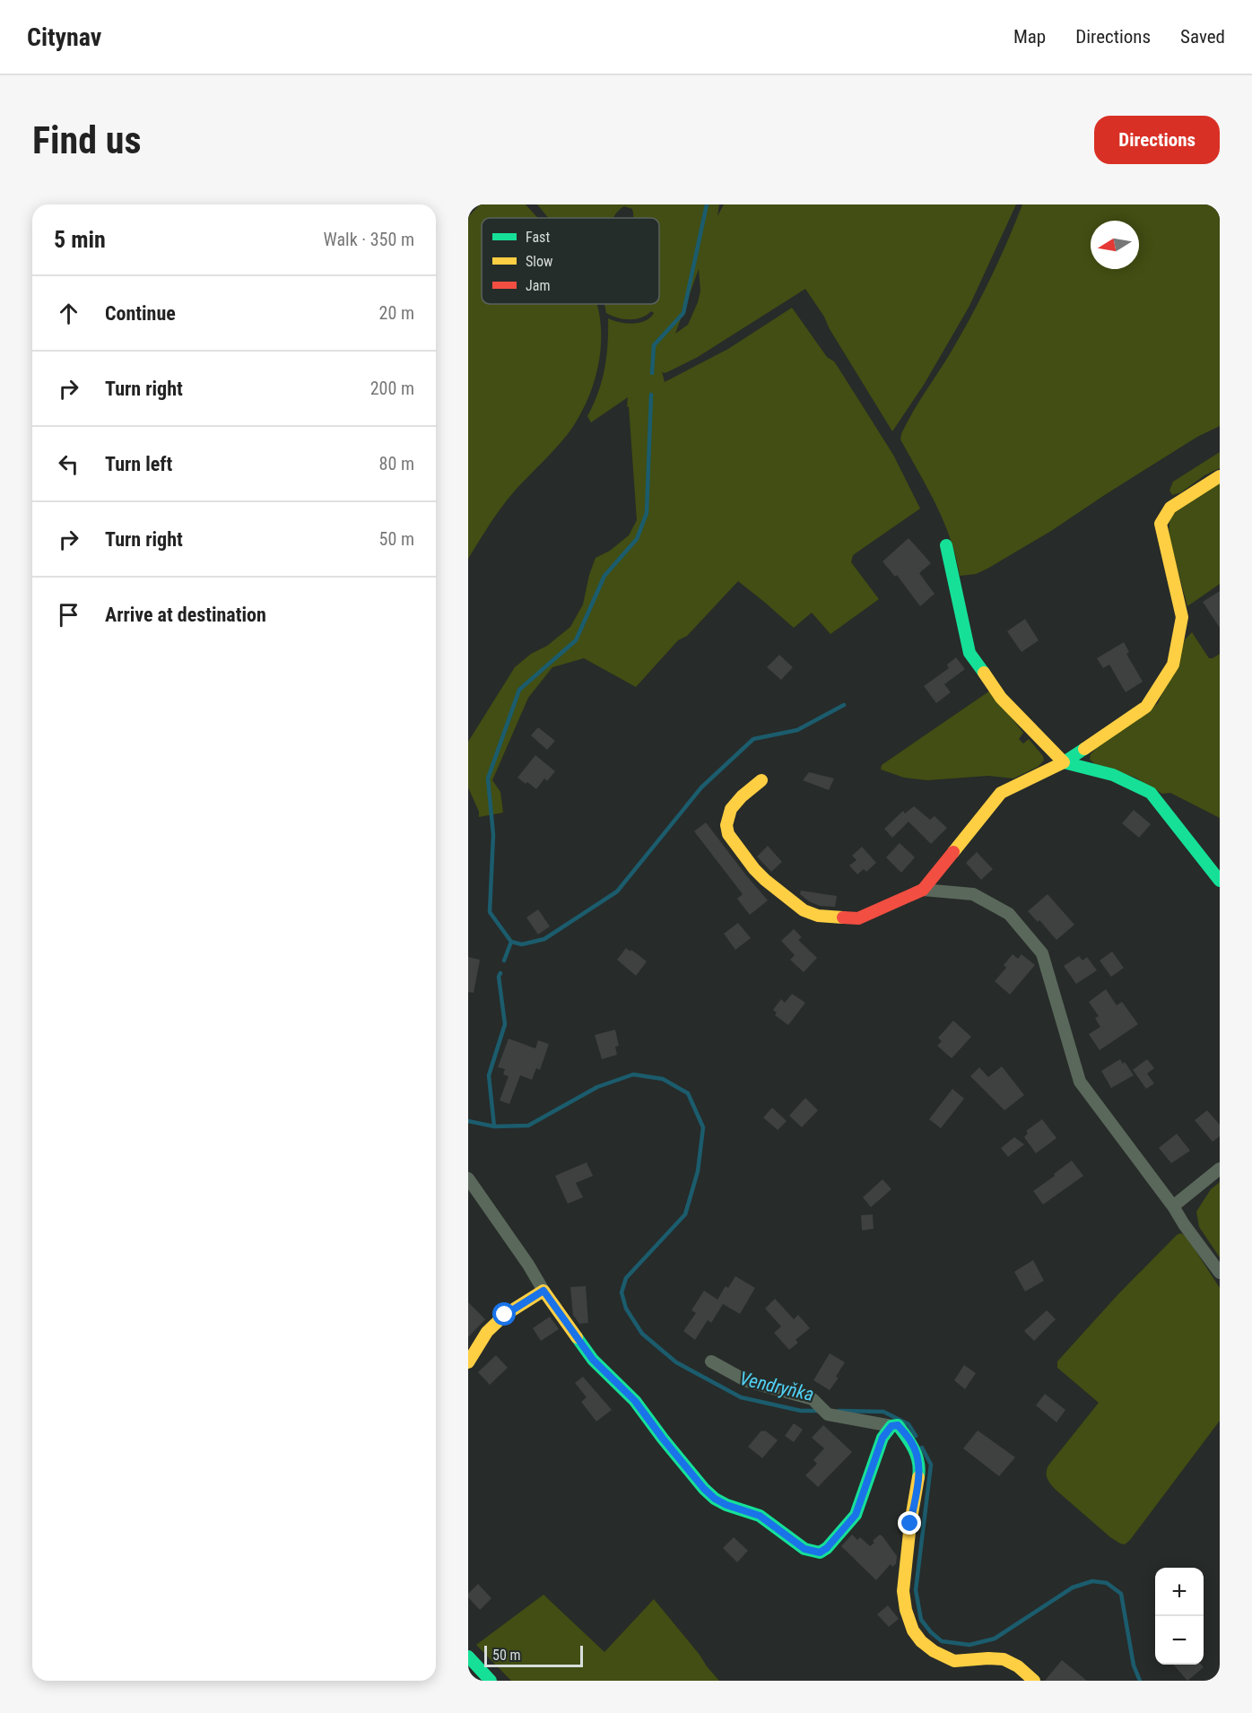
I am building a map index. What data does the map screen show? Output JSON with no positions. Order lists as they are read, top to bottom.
{
  "water": ["Vendryňka"],
  "legend": ["Fast", "Slow", "Jam"],
  "scale_bar": "50 m",
  "north": "left",
  "page": {
    "header": "Citynav",
    "nav": ["Map", "Directions", "Saved"],
    "buttons": "Directions",
    "title": "Find us",
    "heading": ["5 min", "Walk · 350 m"],
    "list": [
      ["Continue", "20 m"],
      ["Turn right", "200 m"],
      ["Turn left", "80 m"],
      ["Turn right", "50 m"],
      "Arrive at destination"
    ],
    "map_buttons": ["+", "−"],
    "scale": "50 m"
  }
}
